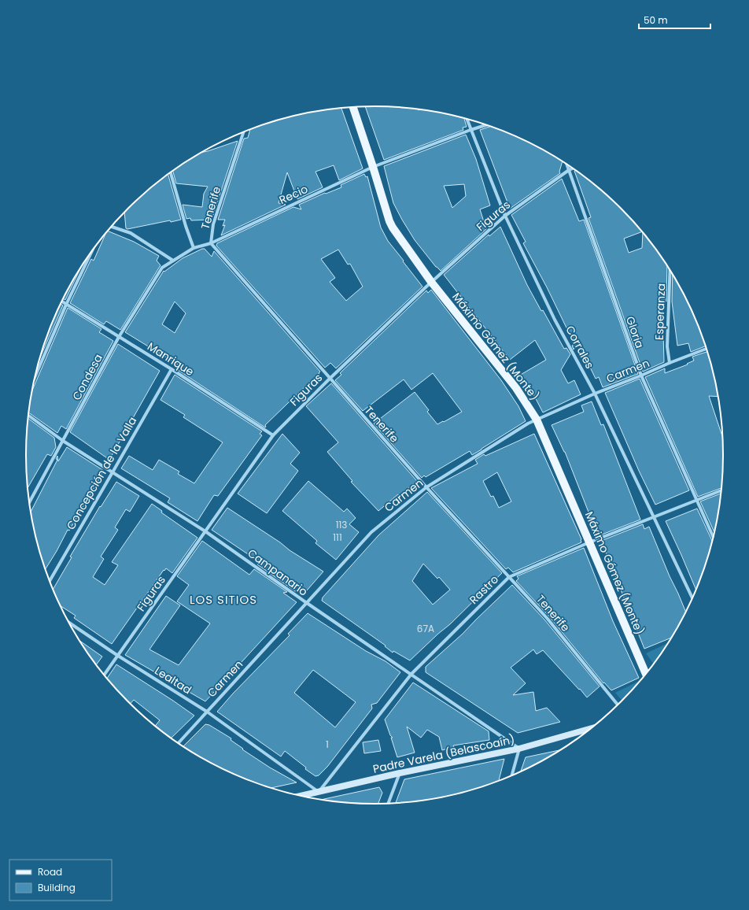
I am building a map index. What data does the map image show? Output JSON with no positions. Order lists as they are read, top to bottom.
{
  "streets": {
    "main road": ["Máximo Gómez (Monte)", "Padre Varela (Belascoaín)"],
    "street": [
      "Recio",
      "Tenerife",
      "Figuras",
      "Esperanza",
      "Gloria",
      "Corrales",
      "Manrique",
      "Carmen",
      "Condesa",
      "Concepción de la Valla",
      "Campanario",
      "Rastro",
      "Lealtad"
    ]
  },
  "crossings": [
    ["Recio", "Tenerife"],
    ["Recio", "Máximo Gómez (Monte)"],
    ["Recio", "Corrales"],
    ["Recio", "Condesa"],
    ["Tenerife", "Figuras"],
    ["Tenerife", "Carmen"],
    ["Tenerife", "Rastro"],
    ["Figuras", "Gloria"],
    ["Figuras", "Máximo Gómez (Monte)"],
    ["Figuras", "Corrales"],
    ["Figuras", "Manrique"],
    ["Figuras", "Campanario"],
    ["Figuras", "Lealtad"],
    ["Esperanza", "Carmen"],
    ["Gloria", "Carmen"],
    ["Gloria", "Rastro"],
    ["Máximo Gómez (Monte)", "Carmen"],
    ["Máximo Gómez (Monte)", "Rastro"],
    ["Corrales", "Carmen"],
    ["Corrales", "Rastro"],
    ["Manrique", "Condesa"],
    ["Manrique", "Concepción de la Valla"],
    ["Carmen", "Campanario"],
    ["Carmen", "Lealtad"],
    ["Condesa", "Campanario"],
    ["Concepción de la Valla", "Campanario"],
    ["Campanario", "Rastro"],
    ["Campanario", "Padre Varela (Belascoaín)"],
    ["Rastro", "Lealtad"],
    ["Rastro", "Padre Varela (Belascoaín)"],
    ["Lealtad", "Padre Varela (Belascoaín)"]
  ],
  "districts": ["LOS SITIOS"],
  "house_numbers": [
    "113",
    "111",
    "67A",
    "1"
  ],
  "legend": ["Road", "Building"],
  "scale_bar": "50 m"
}
